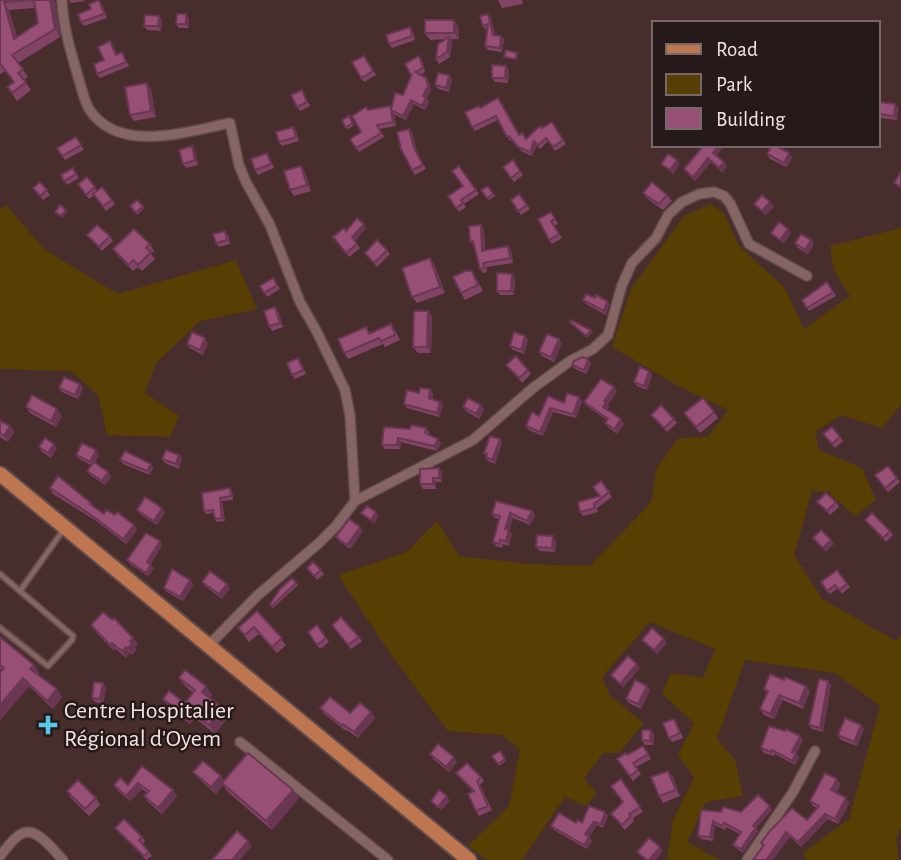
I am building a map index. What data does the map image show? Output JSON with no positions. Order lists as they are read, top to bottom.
{
  "places": {
    "health": ["Centre Hospitalier Régional d'Oyem"]
  },
  "legend": ["Road", "Park", "Building"]
}
